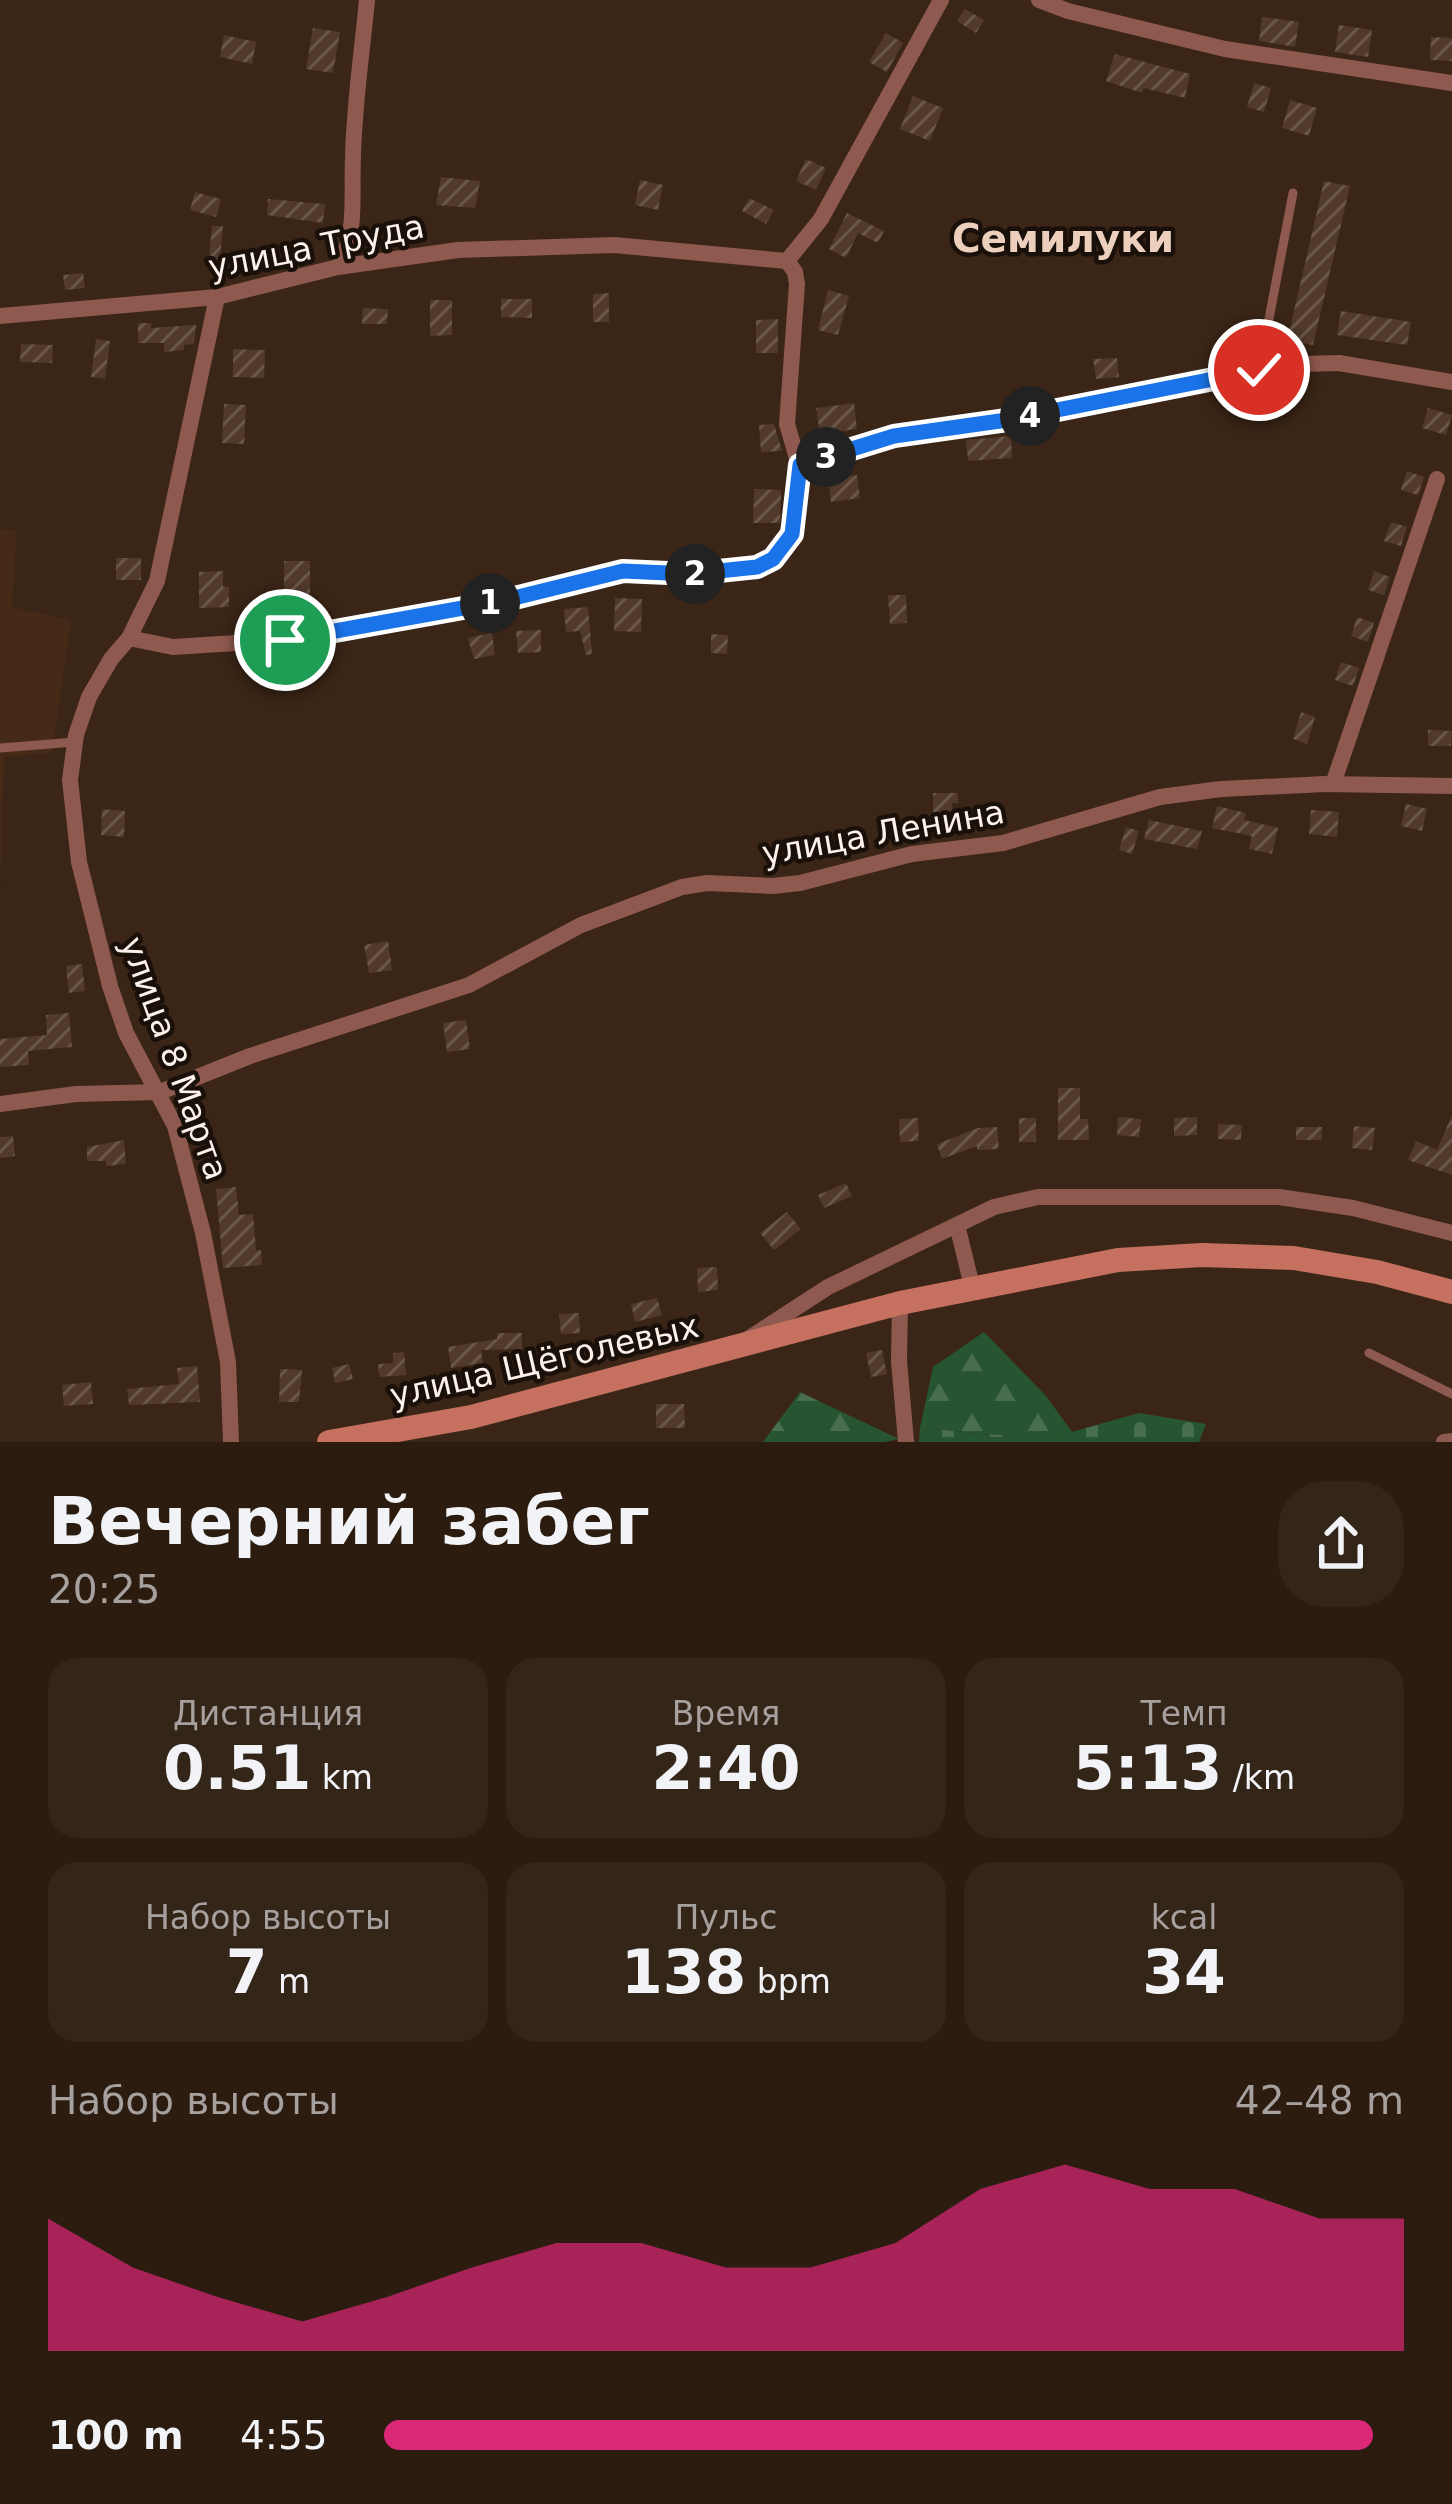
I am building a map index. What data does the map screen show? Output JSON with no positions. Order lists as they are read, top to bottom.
{
  "streets": {
    "main road": ["улица Щёголевых"],
    "street": ["улица Труда", "улица Ленина", "улица 8 Марта"]
  },
  "crossings": [
    ["улица Труда", "улица 8 Марта"],
    ["улица Ленина", "улица 8 Марта"]
  ],
  "districts": ["Семилуки"],
  "page": {
    "pins": [
      "4",
      "3",
      "2",
      "1"
    ],
    "heading": ["Вечерний забег", "20:25"],
    "stats": [
      ["Дистанция", "0.51 km"],
      ["Время", "2:40"],
      ["Темп", "5:13 /km"],
      ["Набор высоты", "7 m"],
      ["Пульс", "138 bpm"],
      ["kcal", "34"]
    ],
    "chart": ["Набор высоты", "42–48 m"],
    "list": [
      {
        "name": "100 m",
        "note": "4:55"
      }
    ]
  }
}
